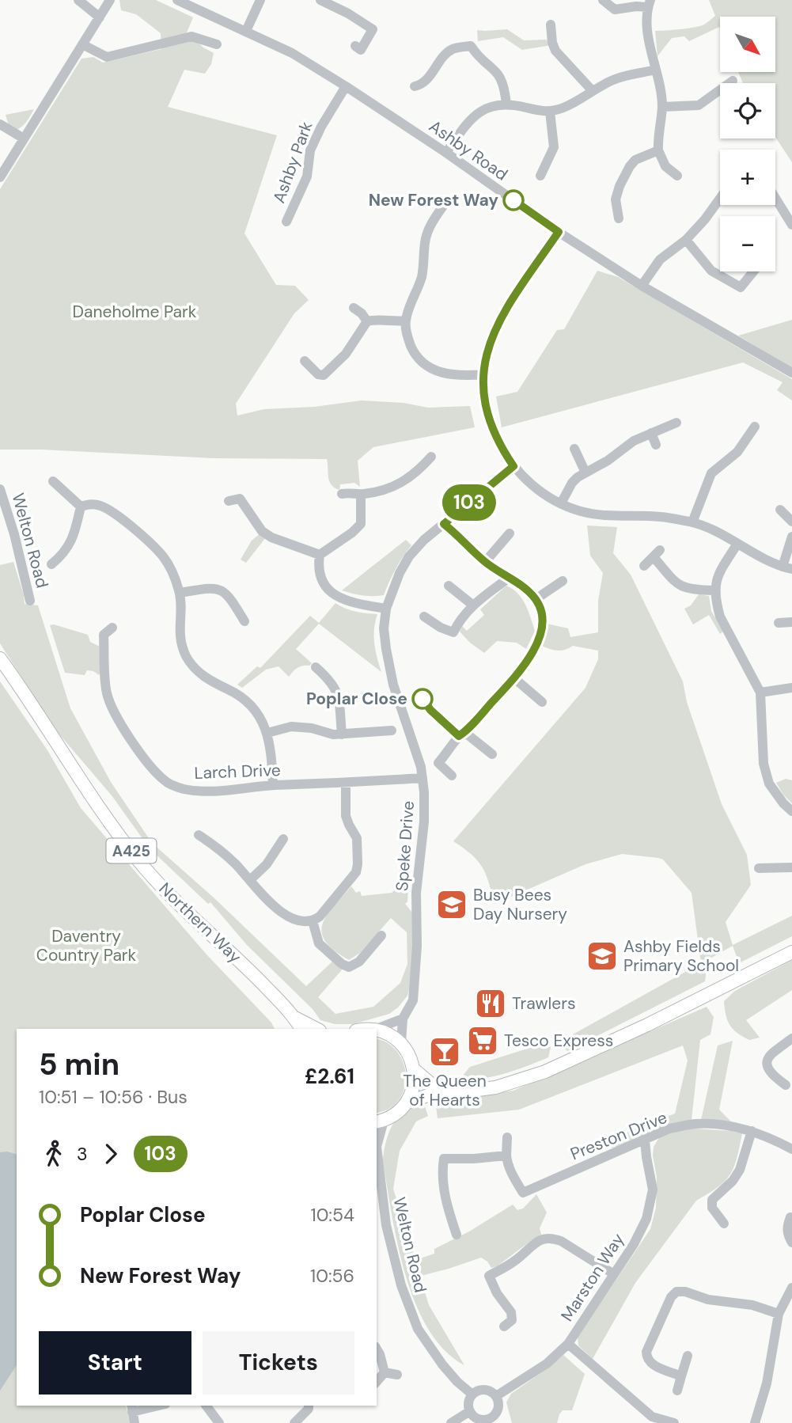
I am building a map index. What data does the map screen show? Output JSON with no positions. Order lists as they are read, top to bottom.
{
  "streets": {
    "main road": ["A425", "Northern Way"],
    "street": [
      "Ashby Road",
      "Ashby Park",
      "Welton Road",
      "Larch Drive",
      "Speke Drive",
      "Preston Drive",
      "Marston Way"
    ]
  },
  "crossings": [
    ["Ashby Road", "Ashby Park"],
    ["Welton Road", "Marston Way"],
    ["Larch Drive", "Speke Drive"],
    ["A425", "Northern Way"],
    ["Preston Drive", "Marston Way"]
  ],
  "parks": ["Daneholme Park", "Daventry Country Park"],
  "places": {
    "other": ["New Forest Way", "Poplar Close"],
    "school or university": ["Busy Bees Day Nursery", "Ashby Fields Primary School"],
    "restaurant": ["Trawlers"],
    "supermarket": ["Tesco Express"],
    "bar": ["The Queen of Hearts"]
  },
  "lines": ["bus line 103"],
  "north": "bottom right",
  "page": {
    "on_map": "103",
    "map_buttons": ["+", "−"],
    "heading": ["5 min", "10:51 – 10:56 · Bus", "£2.61"],
    "legs": ["3", "103"],
    "list": [
      {
        "name": "Poplar Close",
        "value": "10:54"
      },
      {
        "name": "New Forest Way",
        "value": "10:56"
      }
    ],
    "buttons": ["Start", "Tickets"]
  }
}
